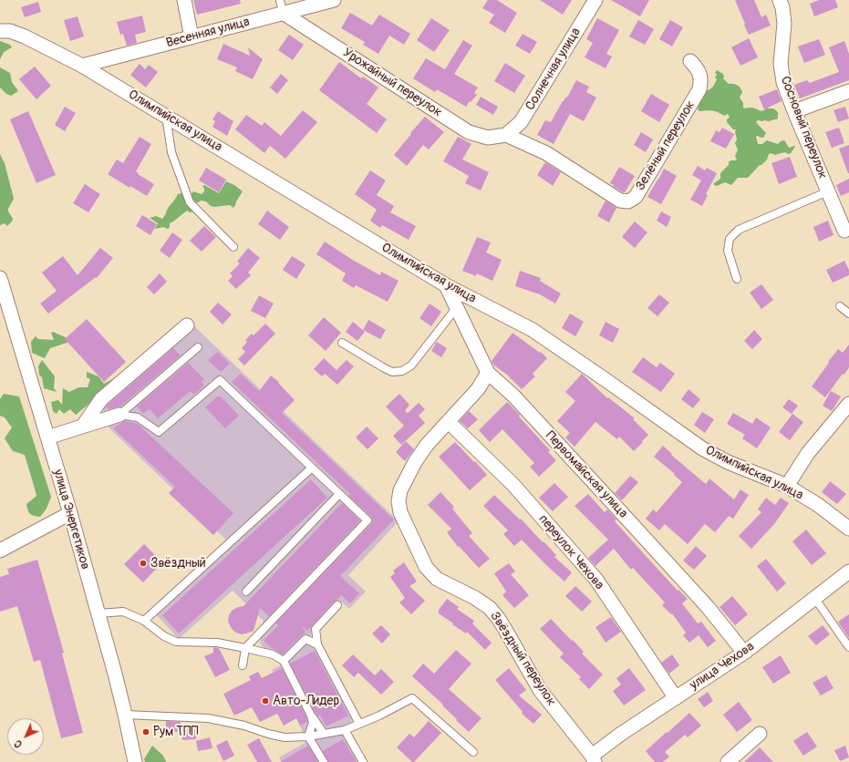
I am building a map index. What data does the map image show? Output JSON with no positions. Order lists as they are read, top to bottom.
{
  "streets": {
    "street": [
      "Весенняя улица",
      "Солнечная улица",
      "Урожайный переулок",
      "Олимпийская улица",
      "Сосновый переулок",
      "Зелёный переулок",
      "Первомайская улица",
      "улица Энергетиков",
      "переулок Чехова",
      "Звёздный переулок",
      "улица Чехова"
    ]
  },
  "crossings": [
    ["Весенняя улица", "Урожайный переулок"],
    ["Весенняя улица", "Олимпийская улица"],
    ["Солнечная улица", "Урожайный переулок"],
    ["Солнечная улица", "Зелёный переулок"],
    ["Урожайный переулок", "Зелёный переулок"],
    ["Олимпийская улица", "Первомайская улица"],
    ["Первомайская улица", "Звёздный переулок"],
    ["Первомайская улица", "улица Чехова"],
    ["переулок Чехова", "Звёздный переулок"],
    ["переулок Чехова", "улица Чехова"],
    ["Звёздный переулок", "улица Чехова"]
  ],
  "places": ["Звёздный", "Авто-Лидер", "Рум ТПП"],
  "north": "bottom left"
}
